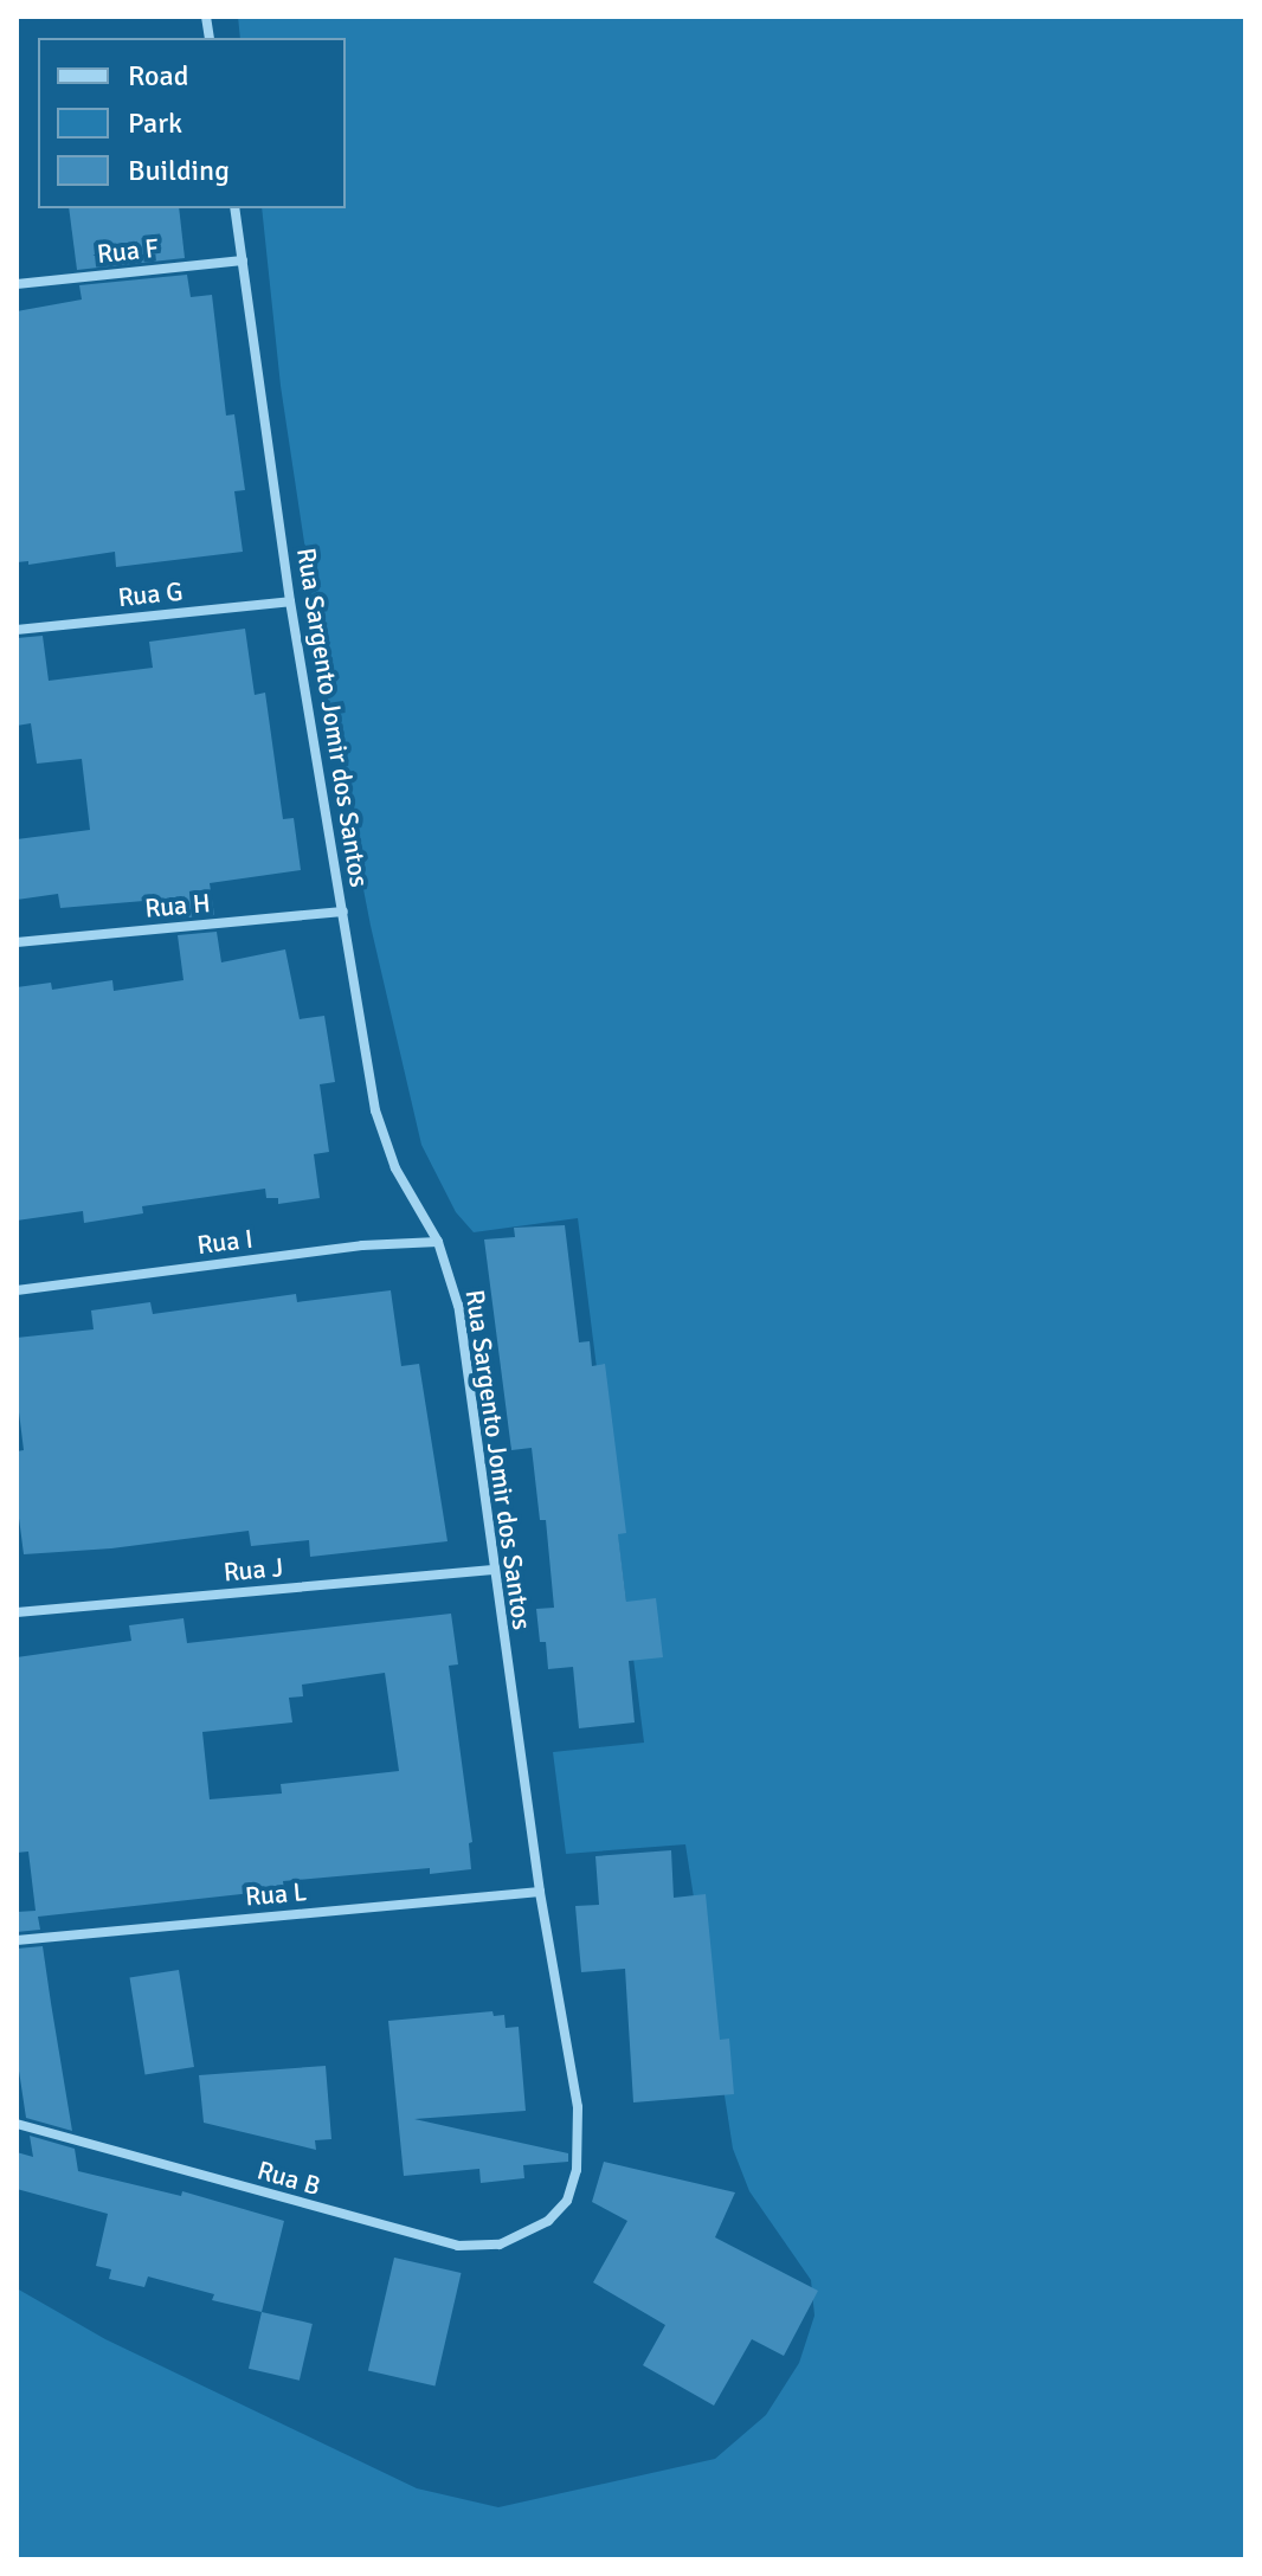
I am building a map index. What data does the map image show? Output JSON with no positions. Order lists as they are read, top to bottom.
{
  "streets": {
    "street": [
      "Rua F",
      "Rua G",
      "Rua Sargento Jomir dos Santos",
      "Rua H",
      "Rua I",
      "Rua J",
      "Rua L",
      "Rua B"
    ]
  },
  "crossings": [
    ["Rua F", "Rua Sargento Jomir dos Santos"],
    ["Rua G", "Rua Sargento Jomir dos Santos"],
    ["Rua Sargento Jomir dos Santos", "Rua H"],
    ["Rua Sargento Jomir dos Santos", "Rua I"],
    ["Rua Sargento Jomir dos Santos", "Rua J"],
    ["Rua Sargento Jomir dos Santos", "Rua L"],
    ["Rua Sargento Jomir dos Santos", "Rua B"]
  ],
  "legend": ["Road", "Park", "Building"]
}
